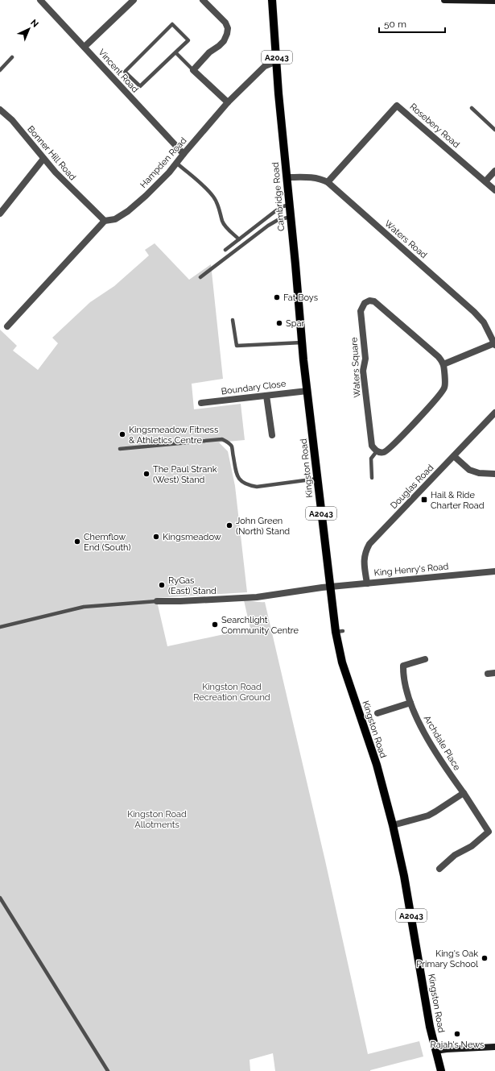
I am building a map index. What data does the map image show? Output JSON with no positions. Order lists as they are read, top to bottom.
{
  "streets": {
    "main road": ["A2043", "Cambridge Road", "Kingston Road"],
    "street": [
      "Vincent Road",
      "Rosebery Road",
      "Bonner Hill Road",
      "Hampden Road",
      "Waters Road",
      "Waters Square",
      "Boundary Close",
      "Douglas Road",
      "King Henry's Road",
      "Archdale Place"
    ]
  },
  "crossings": [
    ["Vincent Road", "Hampden Road"],
    ["Rosebery Road", "Waters Road"],
    ["Bonner Hill Road", "Hampden Road"],
    ["Hampden Road", "Cambridge Road"],
    ["Cambridge Road", "Waters Road"],
    ["Cambridge Road", "Boundary Close"],
    ["Cambridge Road", "Kingston Road"],
    ["Boundary Close", "Kingston Road"],
    ["Kingston Road", "King Henry's Road"],
    ["Douglas Road", "King Henry's Road"]
  ],
  "parks": ["Kingston Road Recreation Ground", "Kingston Road Allotments"],
  "places": {
    "other": [
      "Fat Boys",
      "Spar",
      "Kingsmeadow Fitness & Athletics Centre",
      "The Paul Strank (West) Stand",
      "John Green (North) Stand",
      "Kingsmeadow",
      "Chemflow End (South)",
      "RyGas (East) Stand",
      "Searchlight Community Centre",
      "King's Oak Primary School",
      "Rajah's News"
    ],
    "transit": ["Hail & Ride Charter Road"]
  },
  "scale_bar": "50 m",
  "north": "top right"
}
